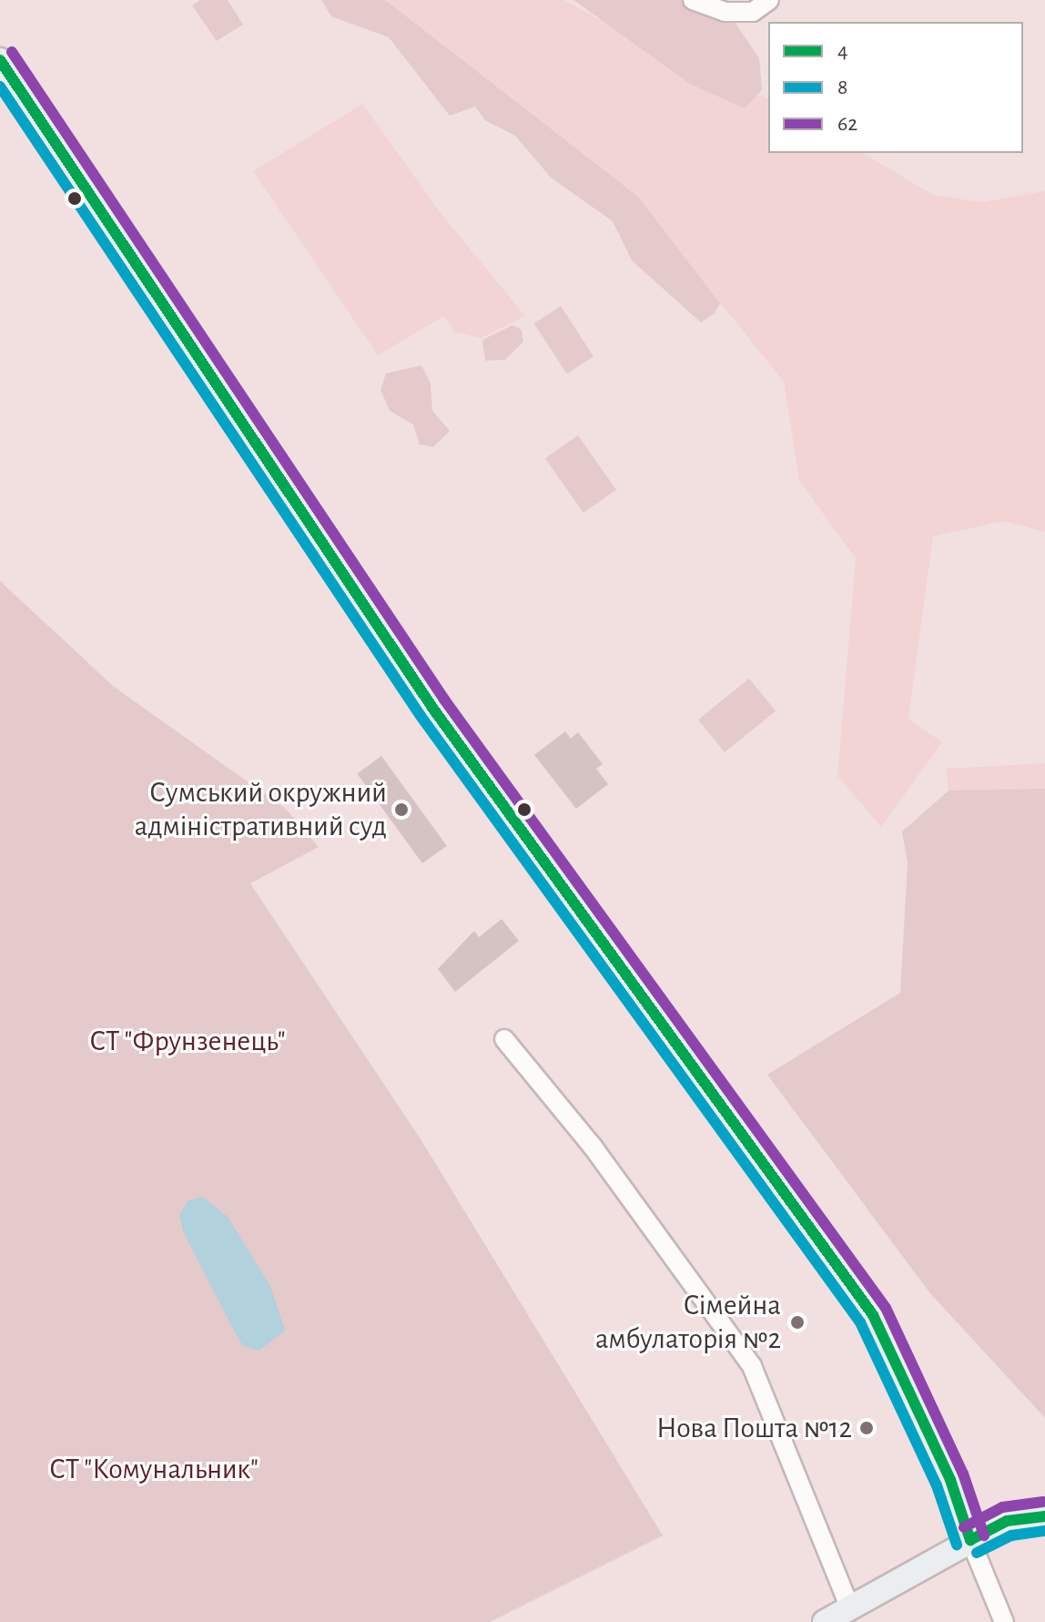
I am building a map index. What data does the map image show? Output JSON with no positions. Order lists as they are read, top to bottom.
{
  "parks": ["СТ \"Фрунзенець\"", "СТ \"Комунальник\""],
  "places": ["Сумський окружний адміністративний суд", "Сімейна амбулаторія №2", "Нова Пошта №12"],
  "lines": ["transit line 62", "transit line 4", "transit line 8"],
  "legend": ["4", "8", "62"]
}
